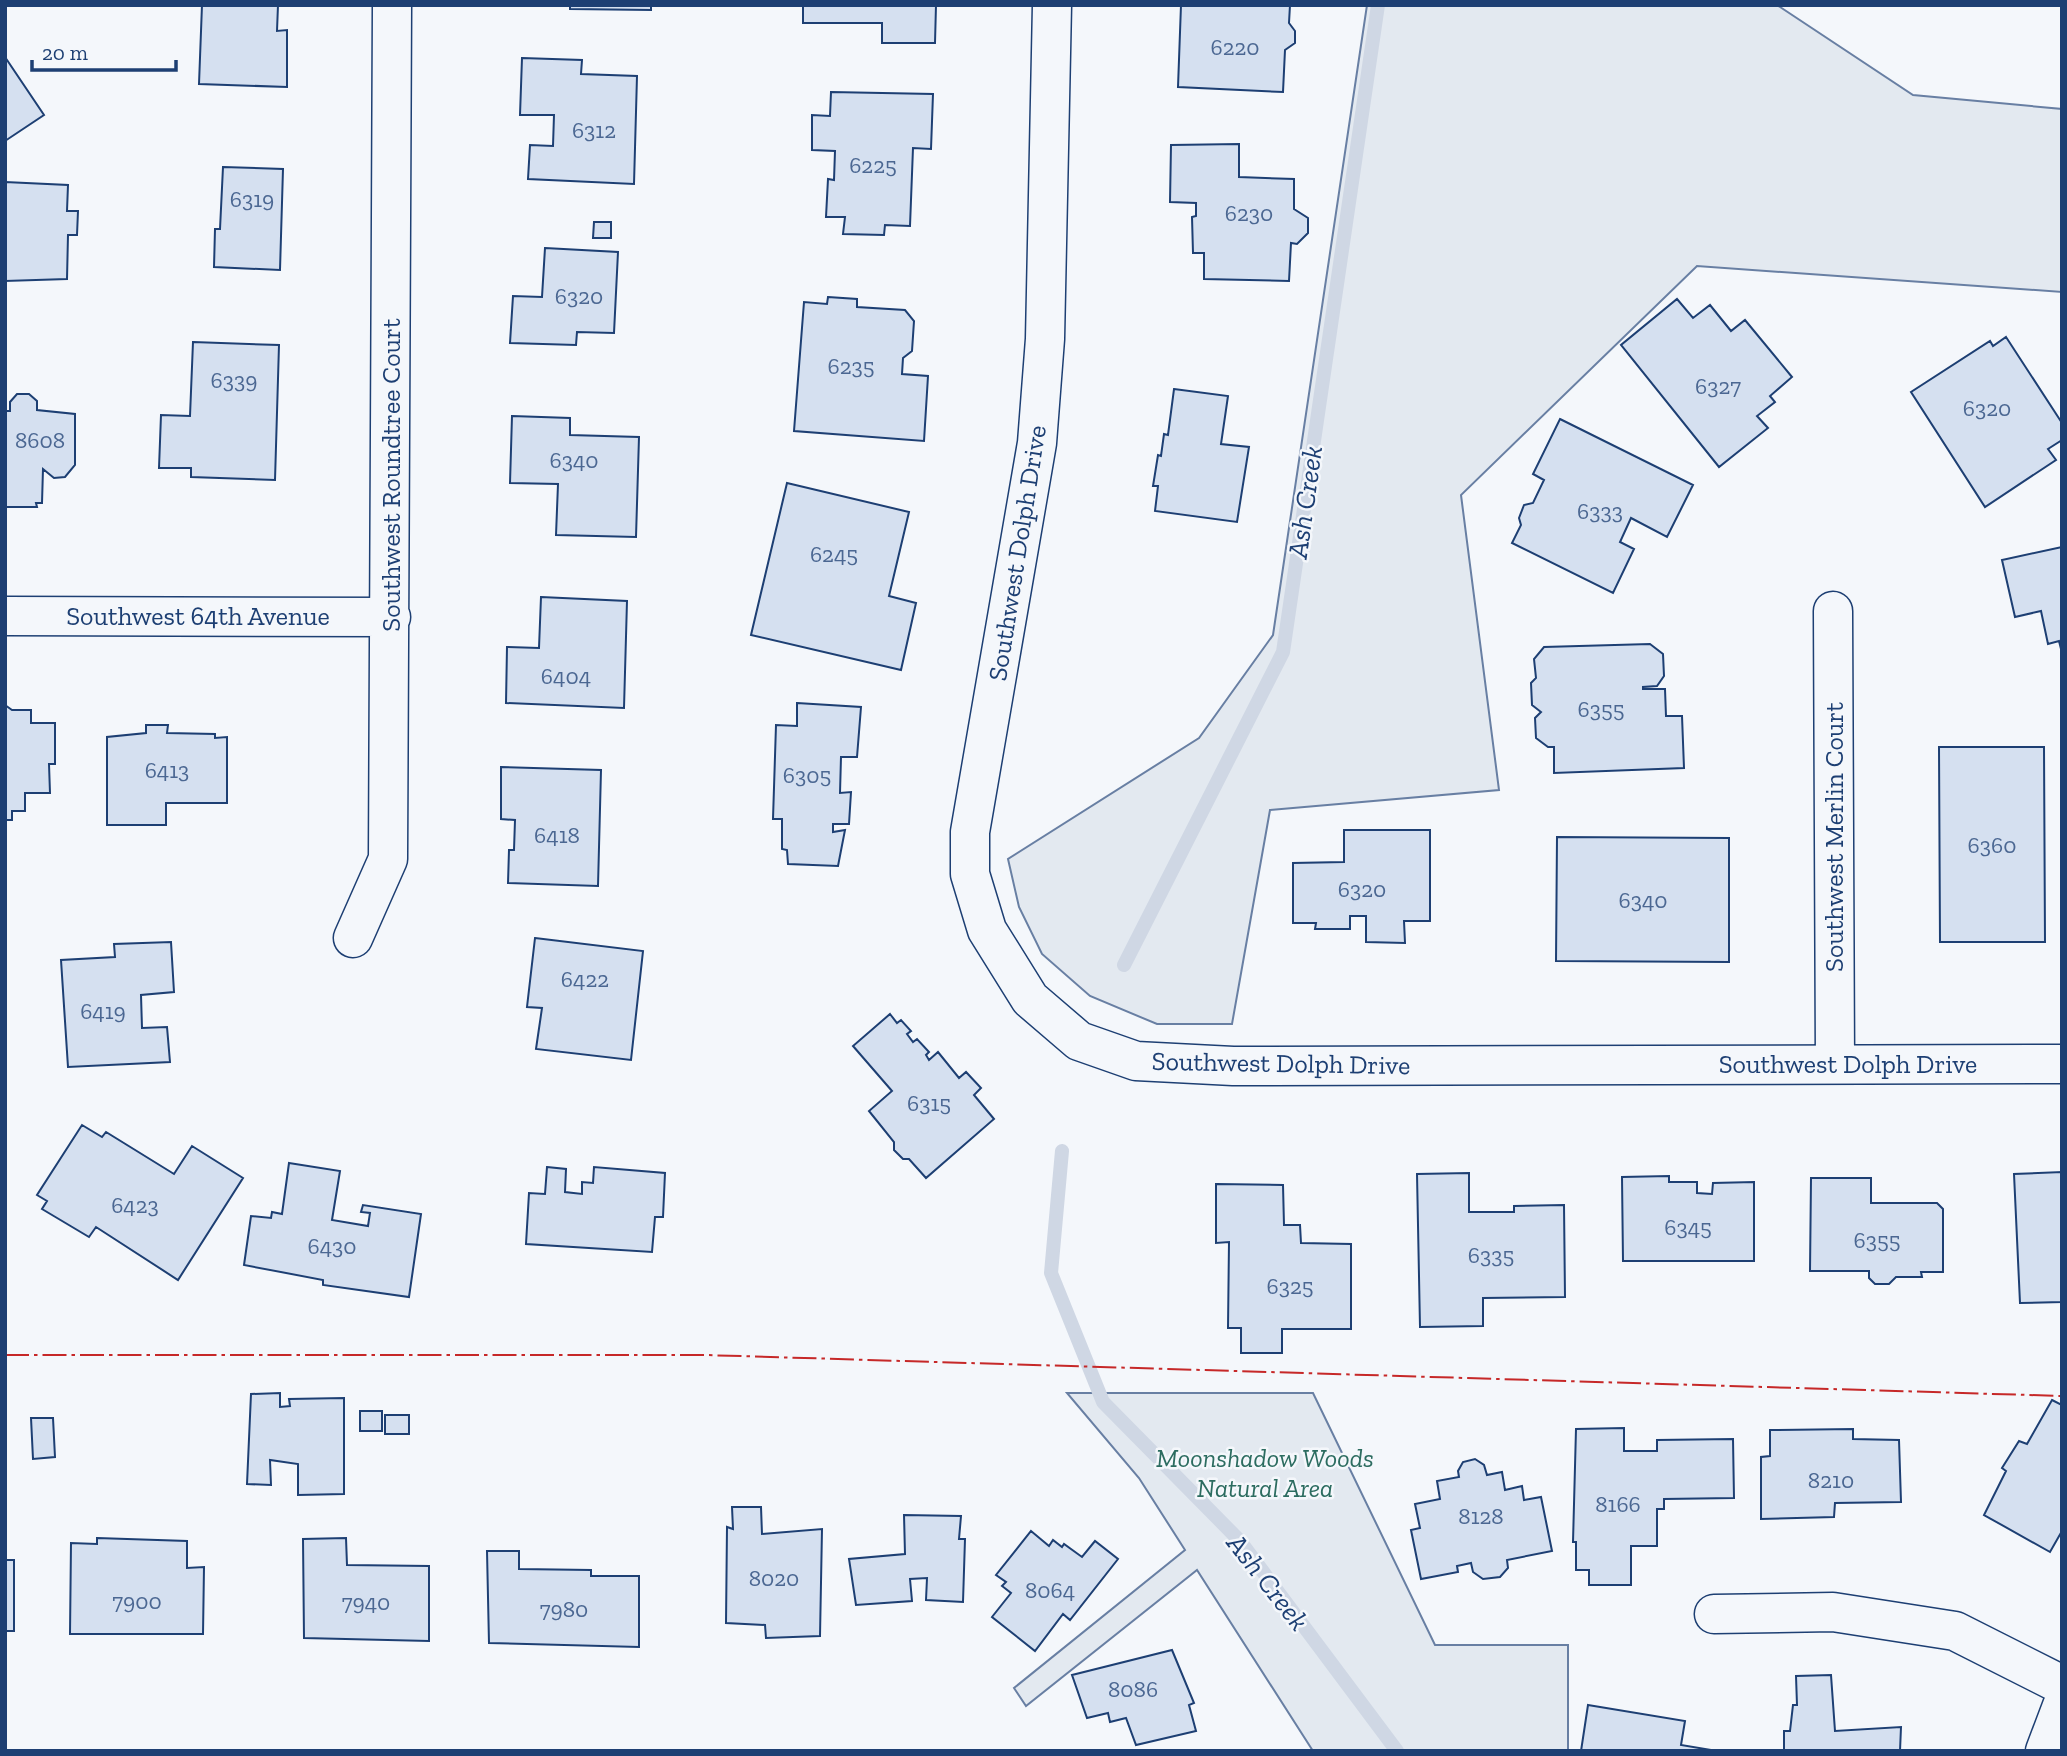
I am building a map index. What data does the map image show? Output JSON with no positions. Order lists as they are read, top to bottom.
{
  "streets": {
    "street": [
      "Southwest Roundtree Court",
      "Southwest Dolph Drive",
      "Southwest 64th Avenue",
      "Southwest Merlin Court"
    ]
  },
  "crossings": [
    ["Southwest Roundtree Court", "Southwest 64th Avenue"],
    ["Southwest Dolph Drive", "Southwest Merlin Court"]
  ],
  "water": ["Ash Creek"],
  "parks": ["Moonshadow Woods Natural Area"],
  "house_numbers": [
    "6220",
    "6312",
    "6225",
    "6319",
    "6230",
    "6320",
    "6235",
    "6339",
    "6327",
    "6320",
    "8608",
    "6340",
    "6333",
    "6245",
    "6404",
    "6355",
    "6413",
    "6305",
    "6418",
    "6360",
    "6320",
    "6340",
    "6422",
    "6419",
    "6315",
    "6423",
    "6345",
    "6355",
    "6430",
    "6335",
    "6325",
    "8210",
    "8166",
    "8128",
    "8020",
    "8064",
    "7900",
    "7940",
    "7980",
    "8086"
  ],
  "scale_bar": "20 m"
}
